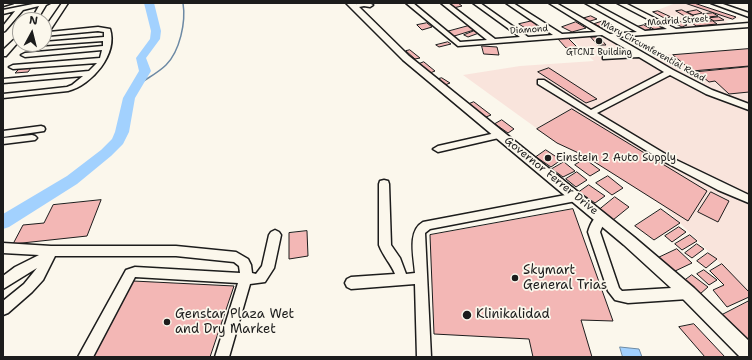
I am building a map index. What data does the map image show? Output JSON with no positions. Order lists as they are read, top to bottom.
{
  "streets": {
    "main road": ["Governor Ferrer Drive"],
    "street": ["Madrid Street", "Diamond", "Mary Circumferential Road"]
  },
  "crossings": [
    ["Madrid Street", "Diamond"],
    ["Madrid Street", "Mary Circumferential Road"],
    ["Diamond", "Mary Circumferential Road"]
  ],
  "places": [
    "GTCNI Building",
    "Einstein 2 Auto Supply",
    "Skymart General Trias",
    "Klinikalidad",
    "Genstar Plaza Wet and Dry Market"
  ],
  "north": "top"
}
